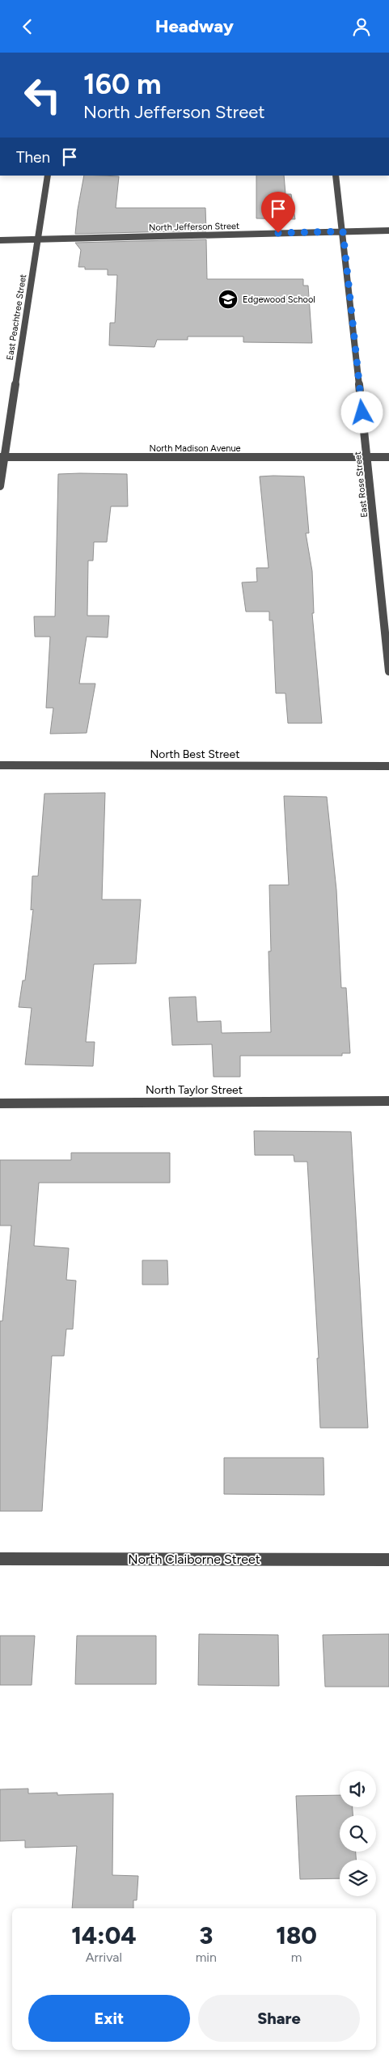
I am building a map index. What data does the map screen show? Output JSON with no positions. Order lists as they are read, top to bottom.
{
  "streets": {
    "street": [
      "North Jefferson Street",
      "East Peachtree Street",
      "North Madison Avenue",
      "East Rose Street",
      "North Best Street",
      "North Taylor Street",
      "North Claiborne Street"
    ]
  },
  "crossings": [
    ["North Jefferson Street", "East Peachtree Street"],
    ["North Jefferson Street", "East Rose Street"],
    ["East Peachtree Street", "North Madison Avenue"],
    ["North Madison Avenue", "East Rose Street"]
  ],
  "places": {
    "school or university": ["Edgewood School"]
  },
  "page": {
    "header": "Headway",
    "turn": ["160 m", "North Jefferson Street"],
    "then": "Then",
    "eta": [
      "14:04",
      "Arrival",
      "3",
      "min",
      "180",
      "m"
    ],
    "buttons": ["Exit", "Share"]
  }
}
